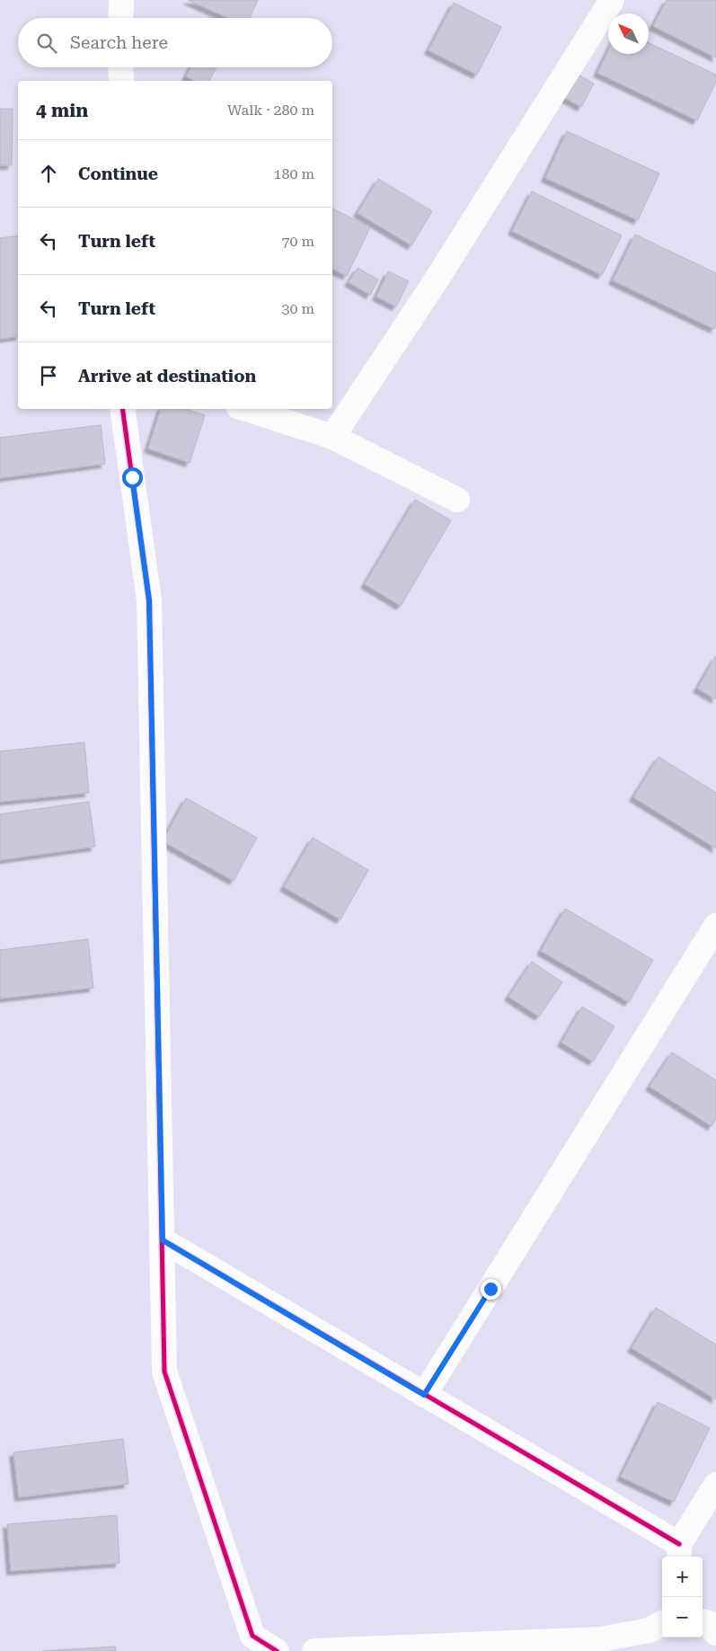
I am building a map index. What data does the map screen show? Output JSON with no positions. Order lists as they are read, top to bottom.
{
  "north": "top left",
  "page": {
    "search": "Search here",
    "heading": ["4 min", "Walk · 280 m"],
    "list": [
      ["Continue", "180 m"],
      ["Turn left", "70 m"],
      ["Turn left", "30 m"],
      "Arrive at destination"
    ],
    "map_buttons": ["+", "−"]
  }
}
